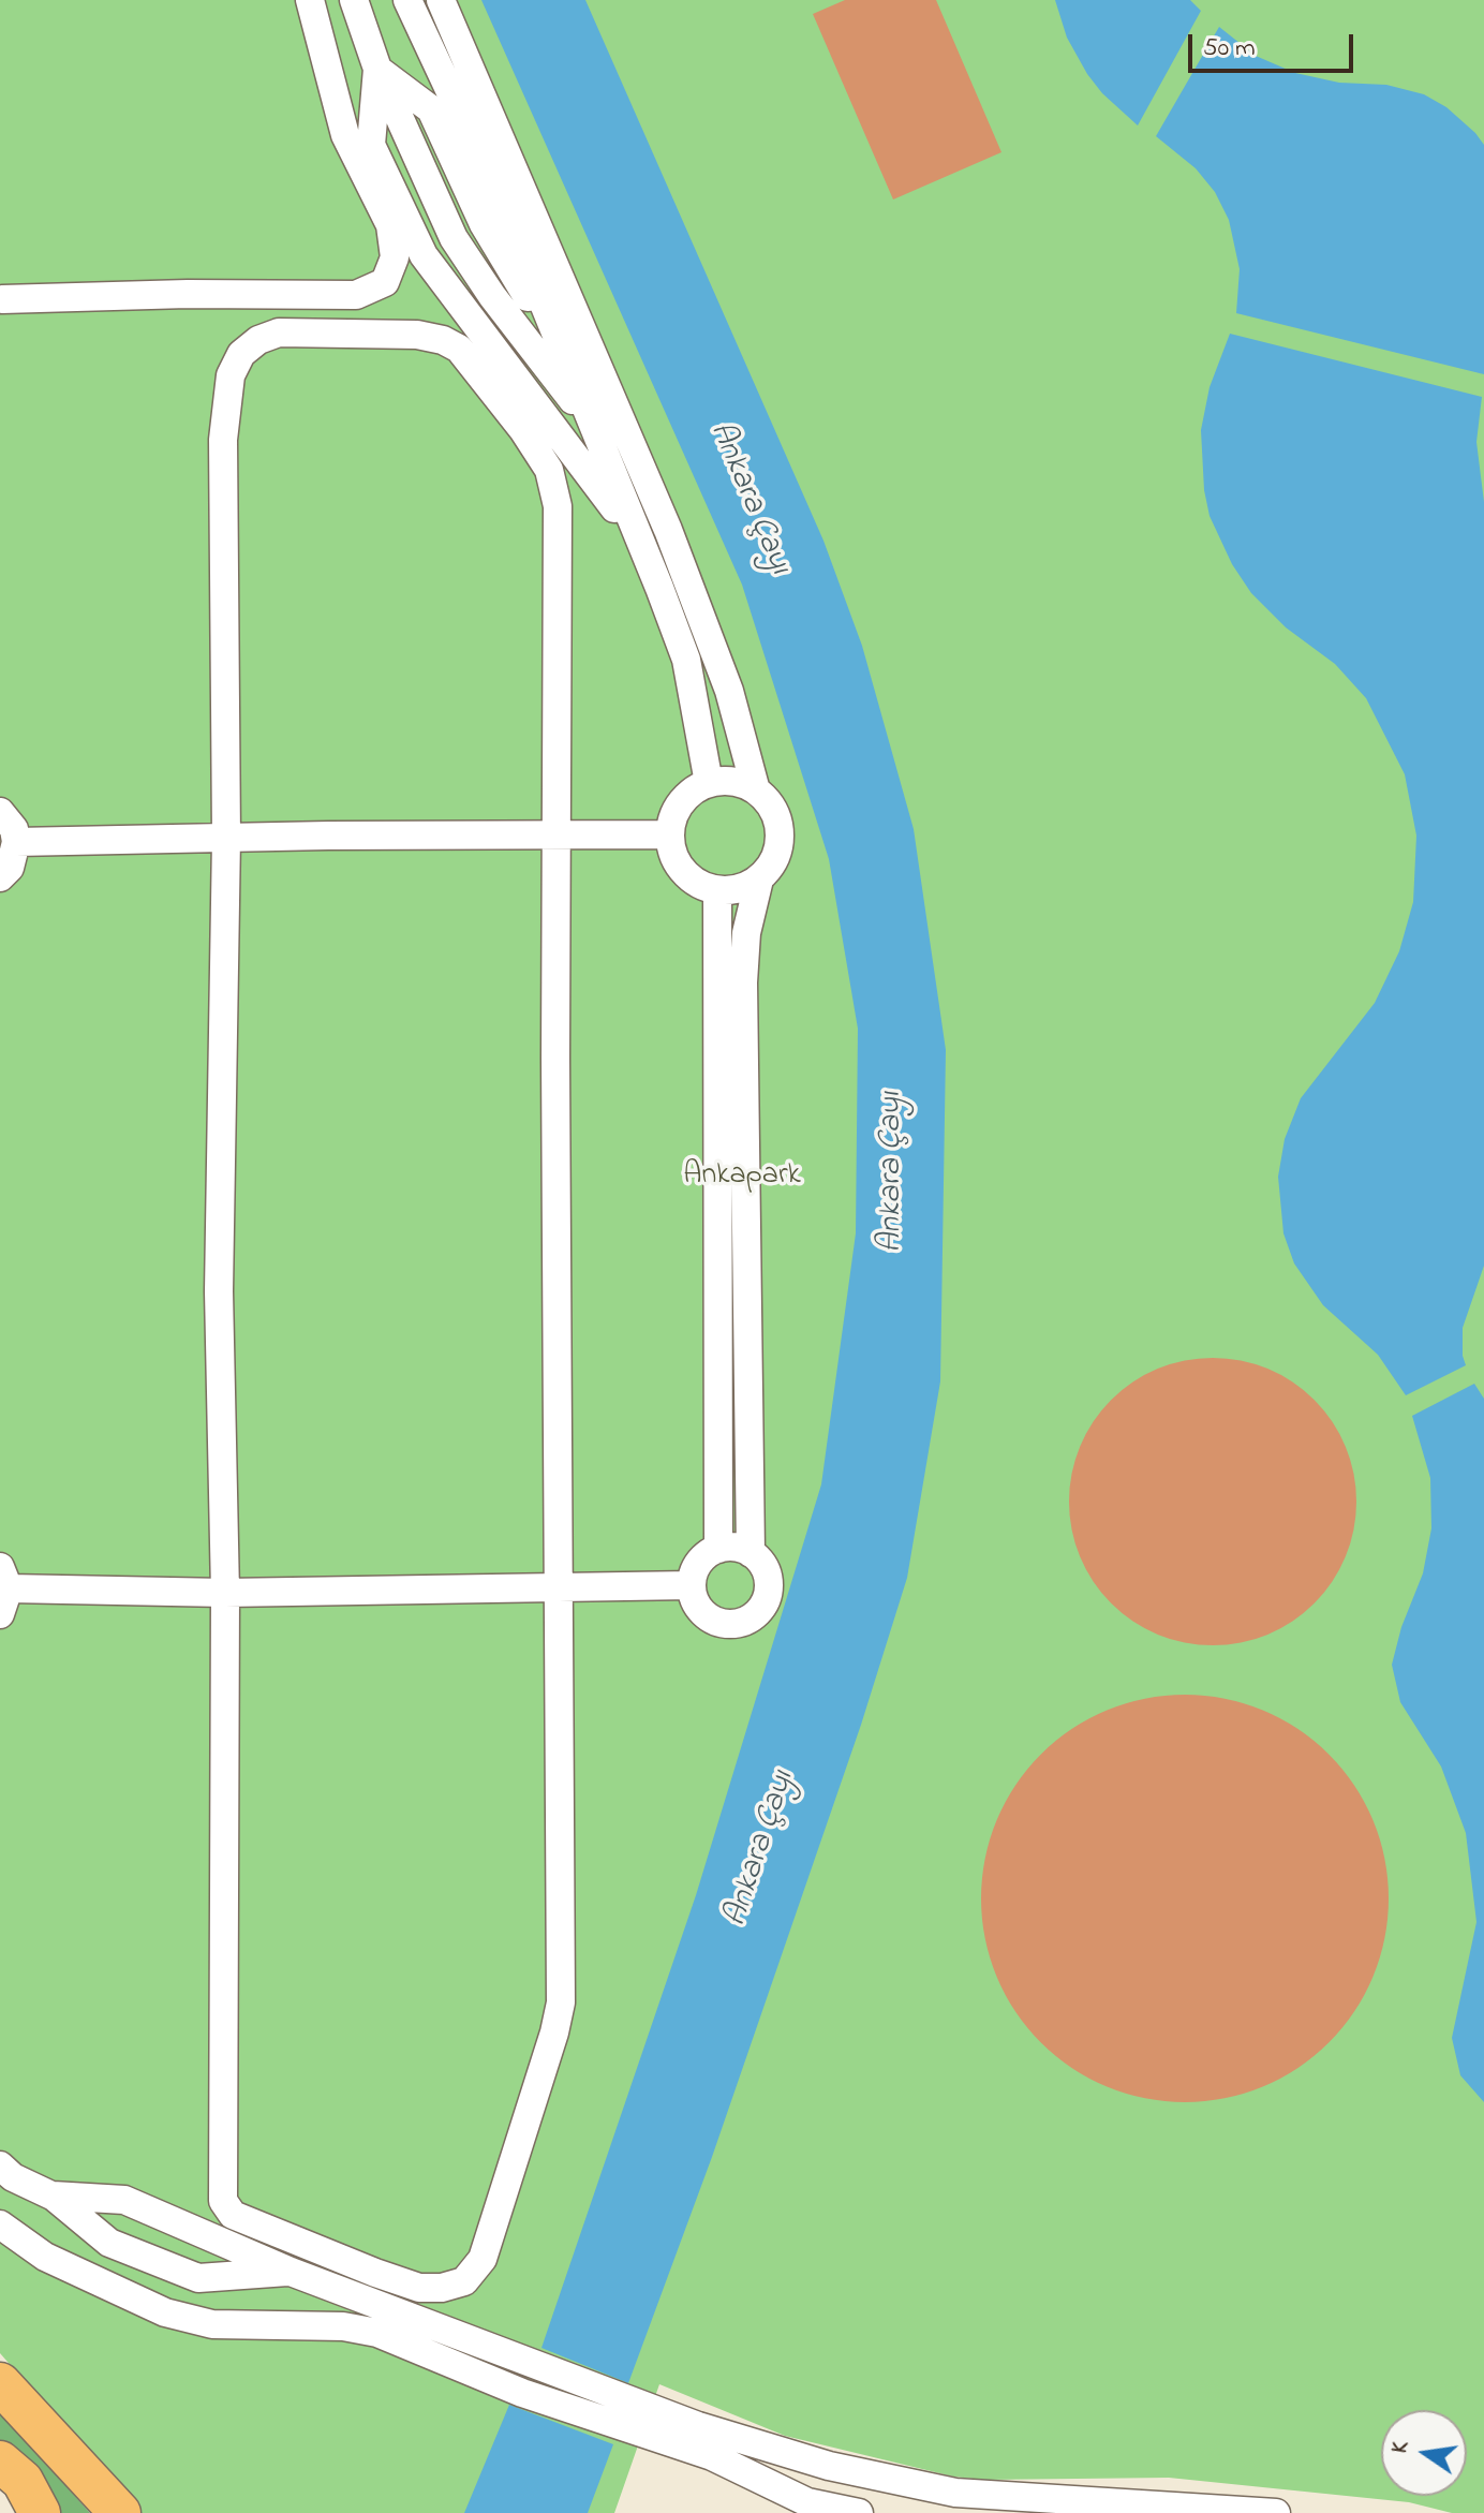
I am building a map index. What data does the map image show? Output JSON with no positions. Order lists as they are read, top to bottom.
{
  "water": ["Ankara Çayı"],
  "parks": ["Ankapark"],
  "scale_bar": "50 m",
  "north": "left"
}
